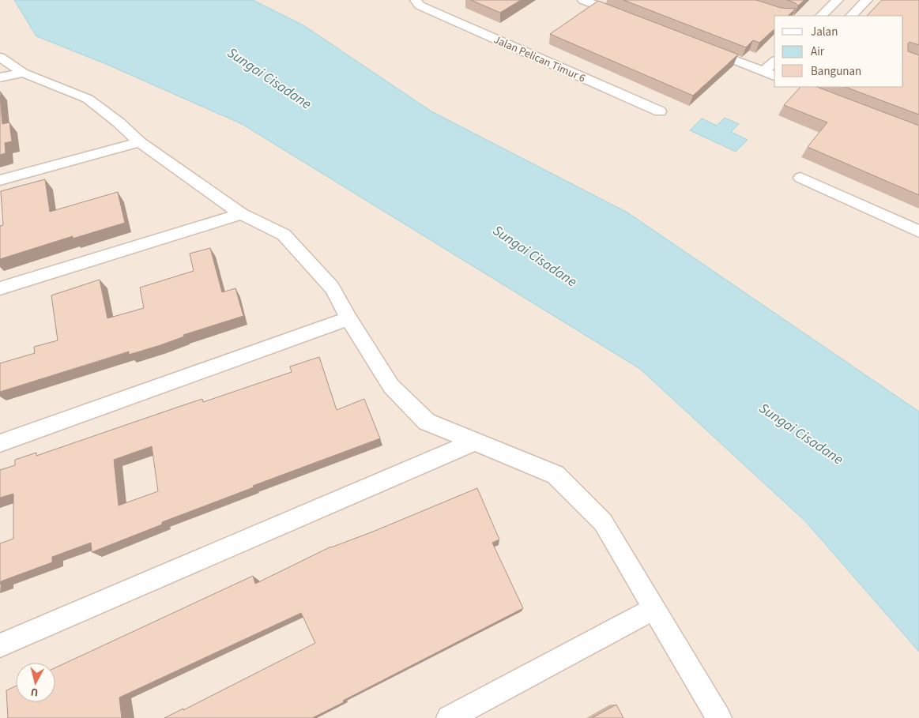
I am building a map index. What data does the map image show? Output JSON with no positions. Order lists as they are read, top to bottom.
{
  "streets": {
    "street": ["Jalan Pelican Timur 6"]
  },
  "water": ["Sungai Cisadane"],
  "legend": ["Jalan", "Air", "Bangunan"],
  "north": "bottom"
}
